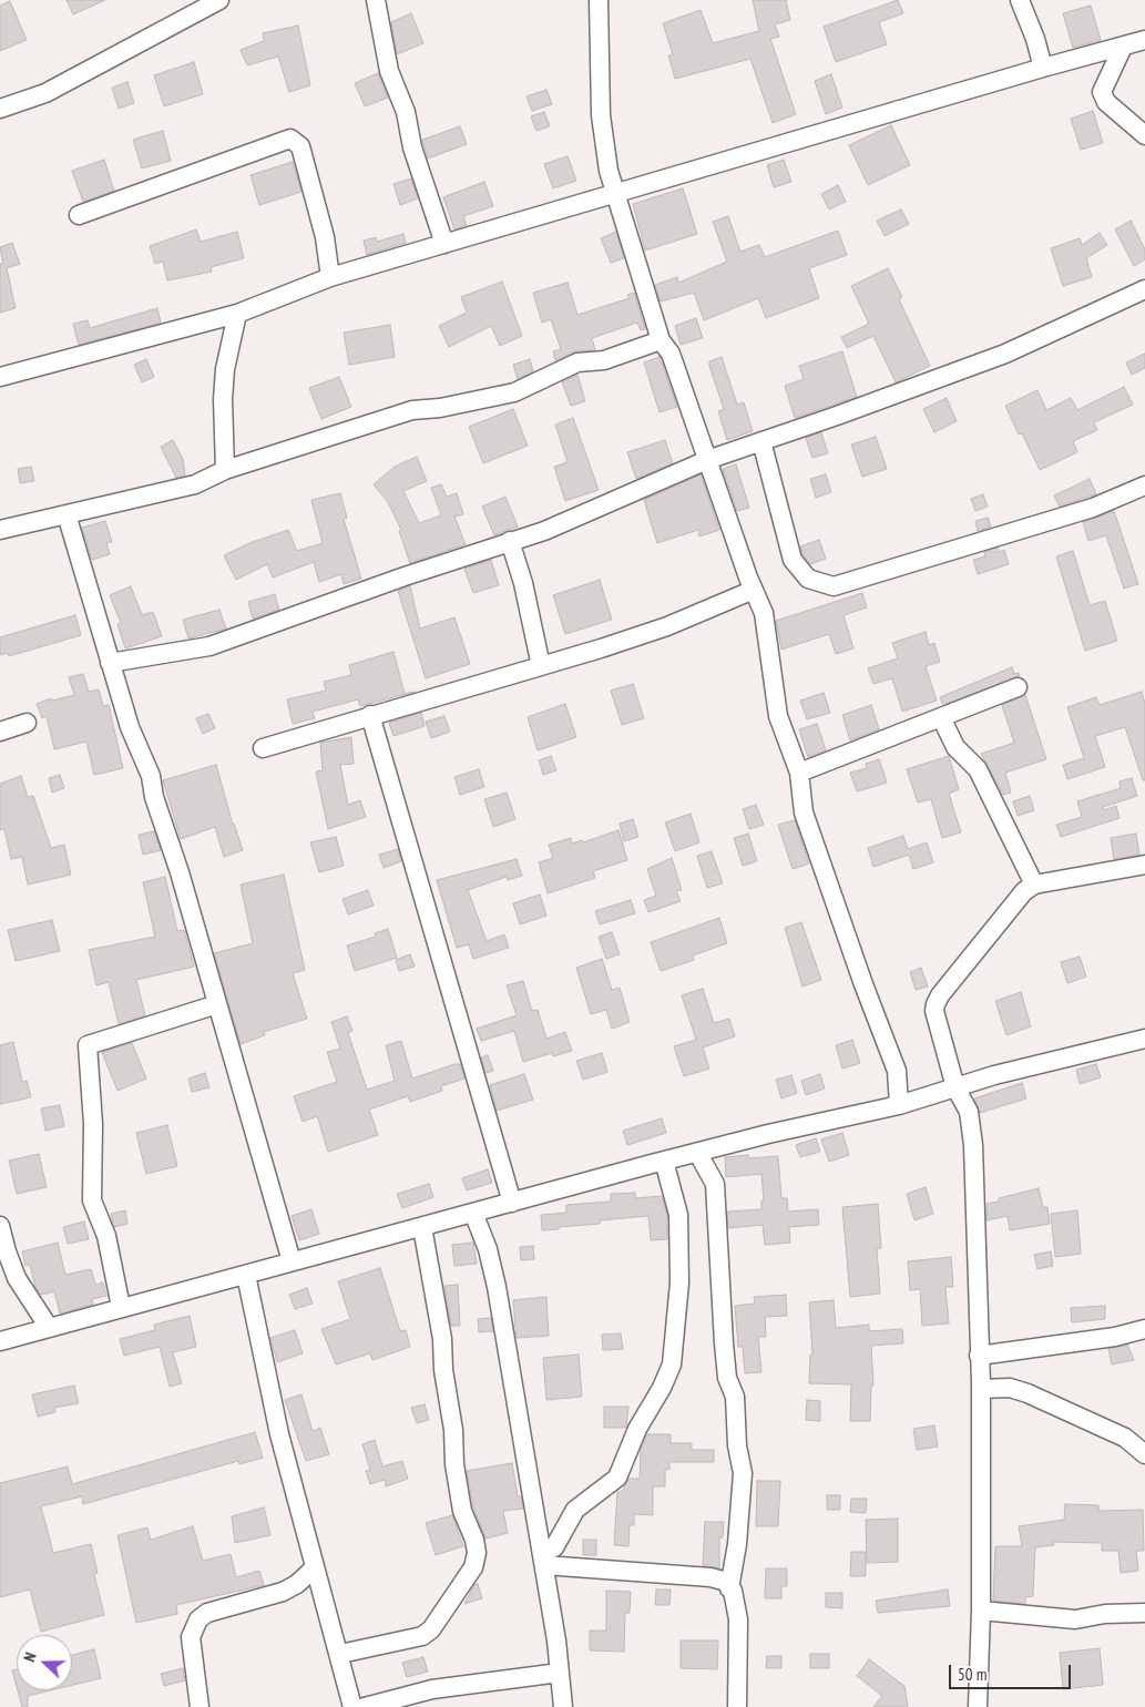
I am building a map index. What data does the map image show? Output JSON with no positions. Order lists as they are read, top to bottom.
{
  "scale_bar": "50 m",
  "north": "left"
}
